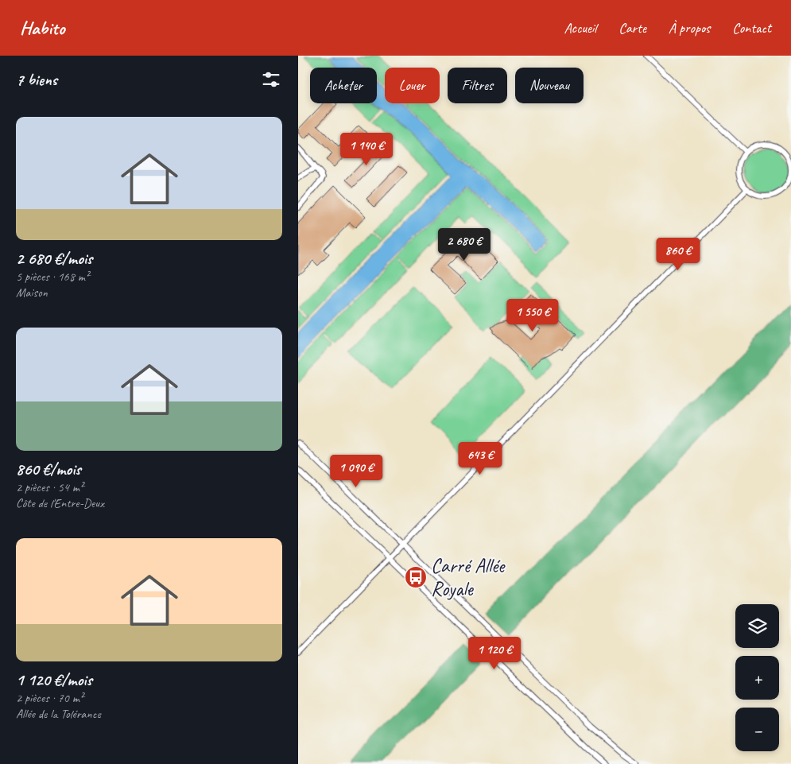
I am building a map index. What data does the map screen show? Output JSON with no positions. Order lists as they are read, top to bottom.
{
  "places": {
    "bus stop": ["Carré Allée Royale"]
  },
  "page": {
    "header": "Habito",
    "nav": [
      "Accueil",
      "Carte",
      "À propos",
      "Contact"
    ],
    "heading": "7 biens",
    "chip": [
      "Acheter",
      "Louer",
      "Filtres",
      "Nouveau"
    ],
    "list": [
      {
        "name": "2 680 €/mois",
        "note": "5 pièces · 168 m² · Maison"
      },
      {
        "name": "860 €/mois",
        "note": "2 pièces · 54 m² · Côte de l'Entre-Deux"
      },
      {
        "name": "1 120 €/mois",
        "note": "2 pièces · 70 m² · Allée de la Tolérance"
      }
    ],
    "price": [
      "1 140 €",
      "2 680 €",
      "860 €",
      "1 550 €",
      "643 €",
      "1 090 €",
      "1 120 €"
    ],
    "map_buttons": ["+", "−"]
  }
}
